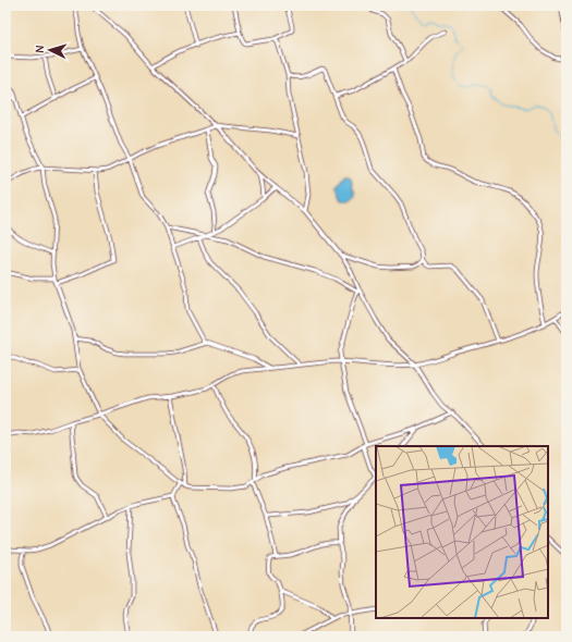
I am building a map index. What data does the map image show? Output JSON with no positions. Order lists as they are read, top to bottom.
{
  "north": "left"
}
